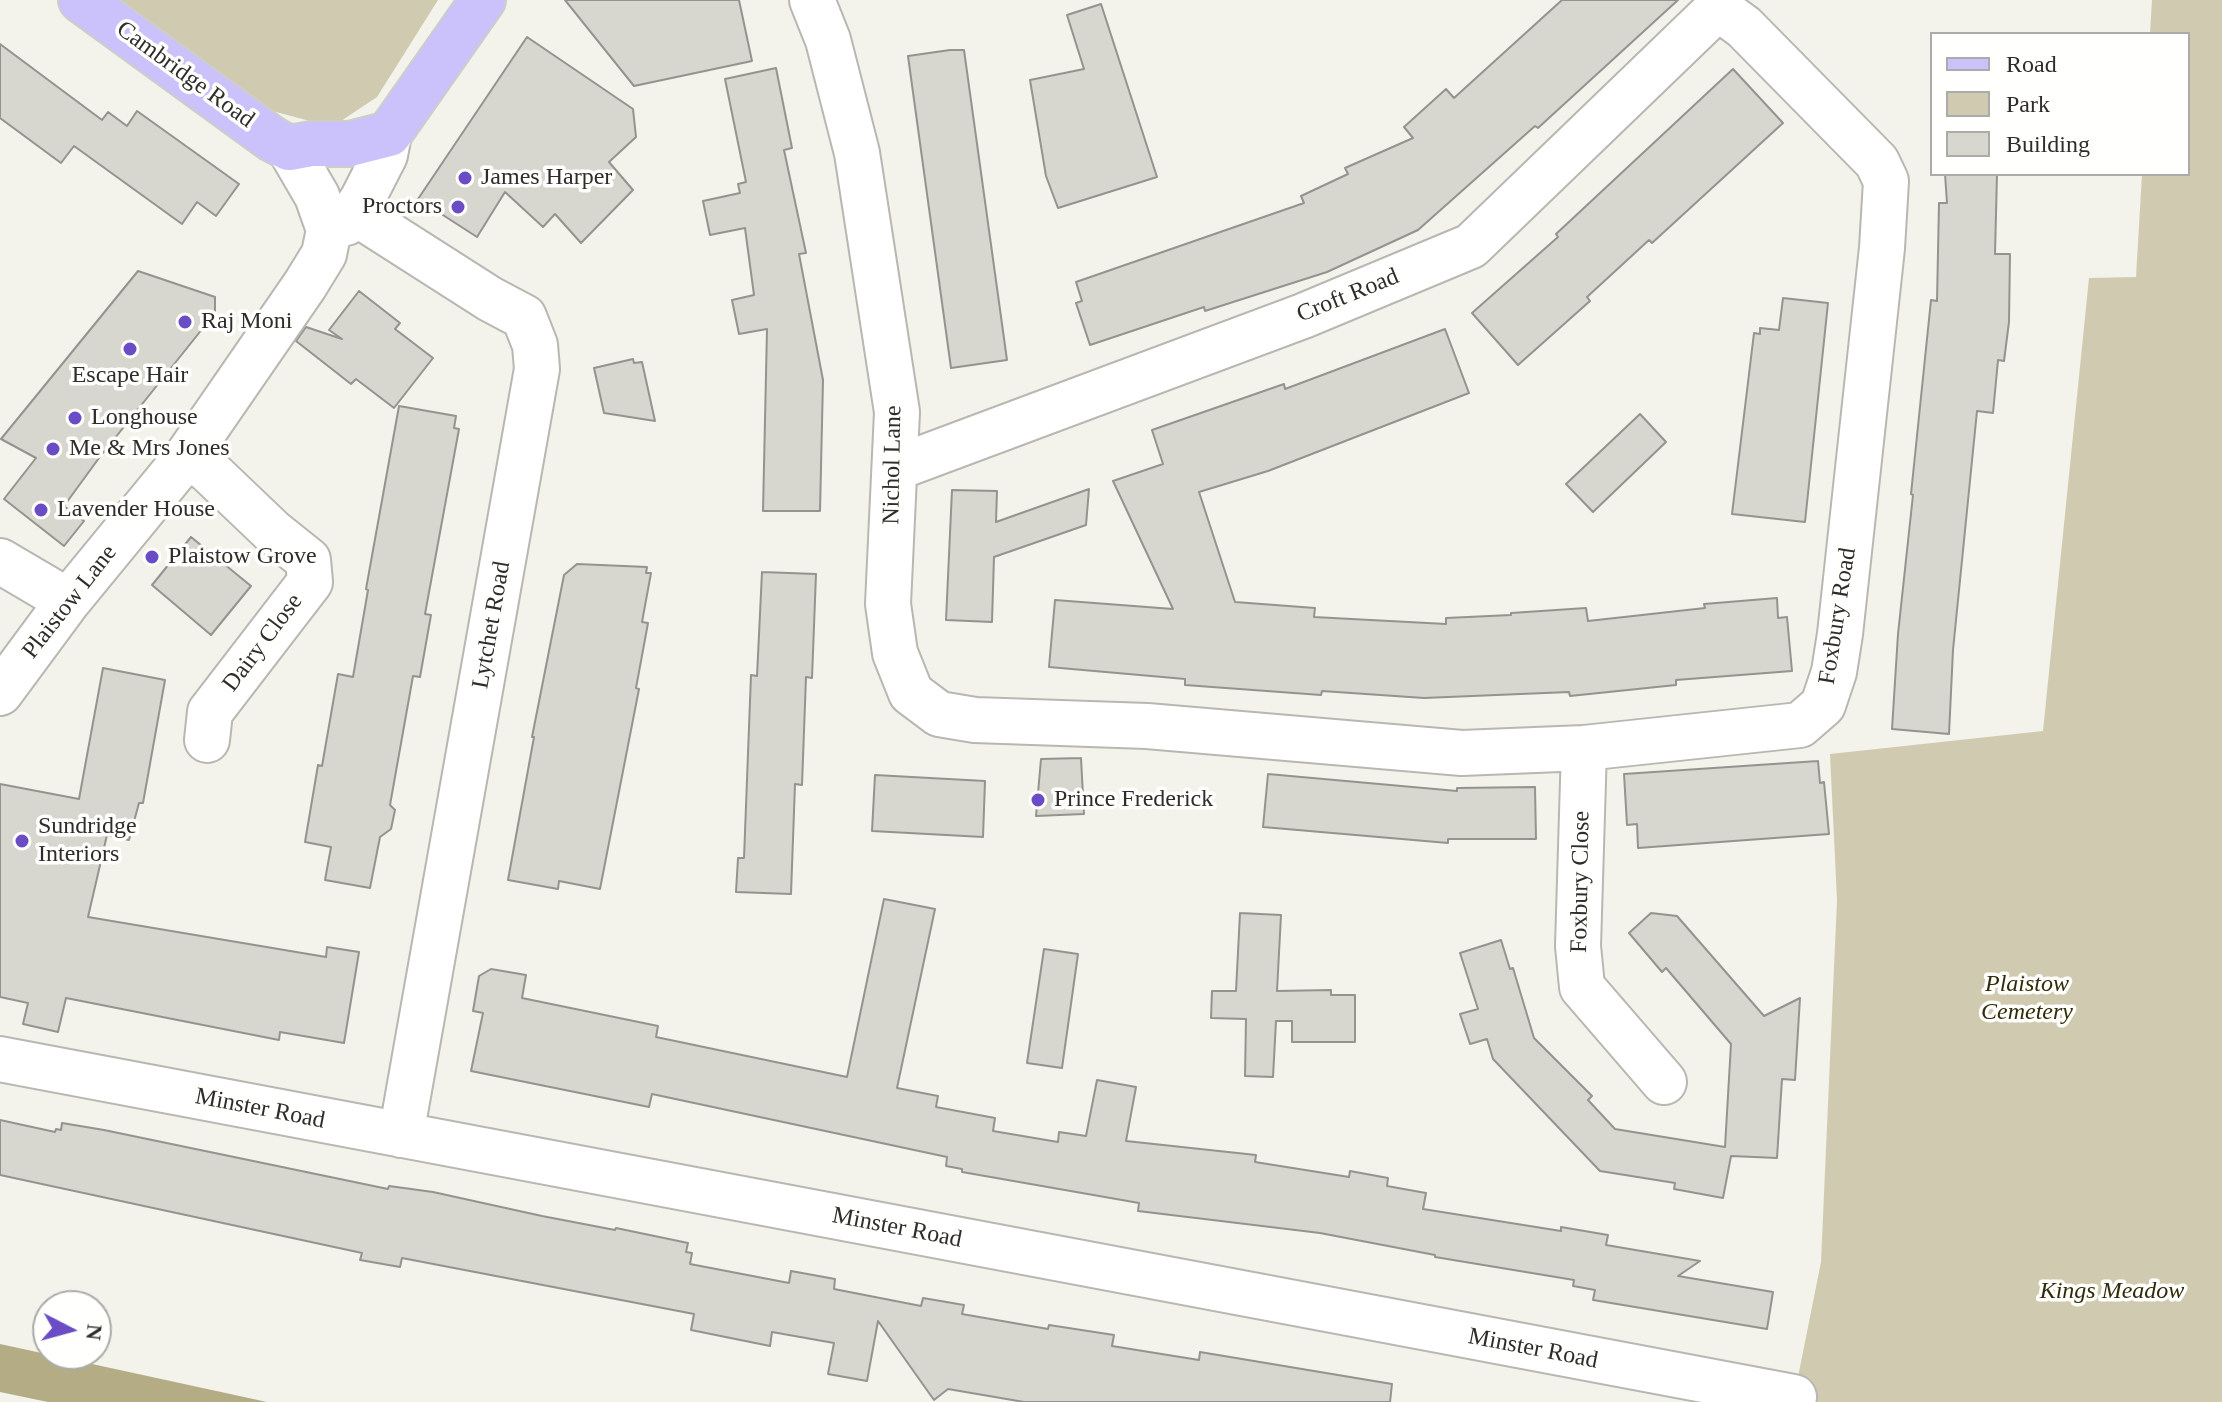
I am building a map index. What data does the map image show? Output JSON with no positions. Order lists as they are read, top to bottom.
{
  "streets": {
    "main road": ["Cambridge Road"],
    "street": [
      "Croft Road",
      "Nichol Lane",
      "Plaistow Lane",
      "Foxbury Road",
      "Lytchet Road",
      "Dairy Close",
      "Foxbury Close",
      "Minster Road"
    ]
  },
  "crossings": [
    ["Cambridge Road", "Plaistow Lane"],
    ["Croft Road", "Nichol Lane"],
    ["Croft Road", "Foxbury Road"],
    ["Nichol Lane", "Foxbury Road"],
    ["Plaistow Lane", "Dairy Close"],
    ["Foxbury Road", "Foxbury Close"],
    ["Lytchet Road", "Minster Road"]
  ],
  "parks": ["Plaistow Cemetery", "Kings Meadow"],
  "places": [
    "James Harper",
    "Proctors",
    "Raj Moni",
    "Escape Hair",
    "Longhouse",
    "Me & Mrs Jones",
    "Lavender House",
    "Plaistow Grove",
    "Prince Frederick",
    "Sundridge Interiors"
  ],
  "legend": ["Road", "Park", "Building"],
  "north": "right"
}
